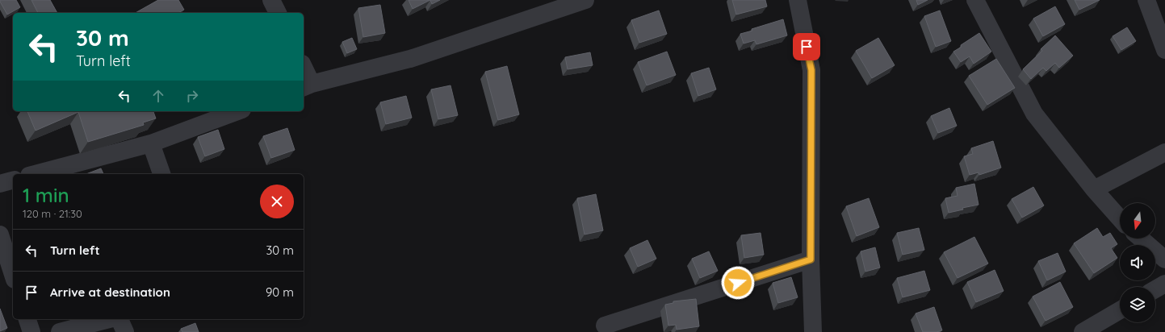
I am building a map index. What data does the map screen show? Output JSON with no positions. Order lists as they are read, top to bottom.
{
  "north": "bottom",
  "page": {
    "turn": ["30 m", "Turn left"],
    "heading": ["1 min", "120 m · 21:30"],
    "list": [
      {
        "name": "Turn left",
        "value": "30 m"
      },
      {
        "name": "Arrive at destination",
        "value": "90 m"
      }
    ]
  }
}
